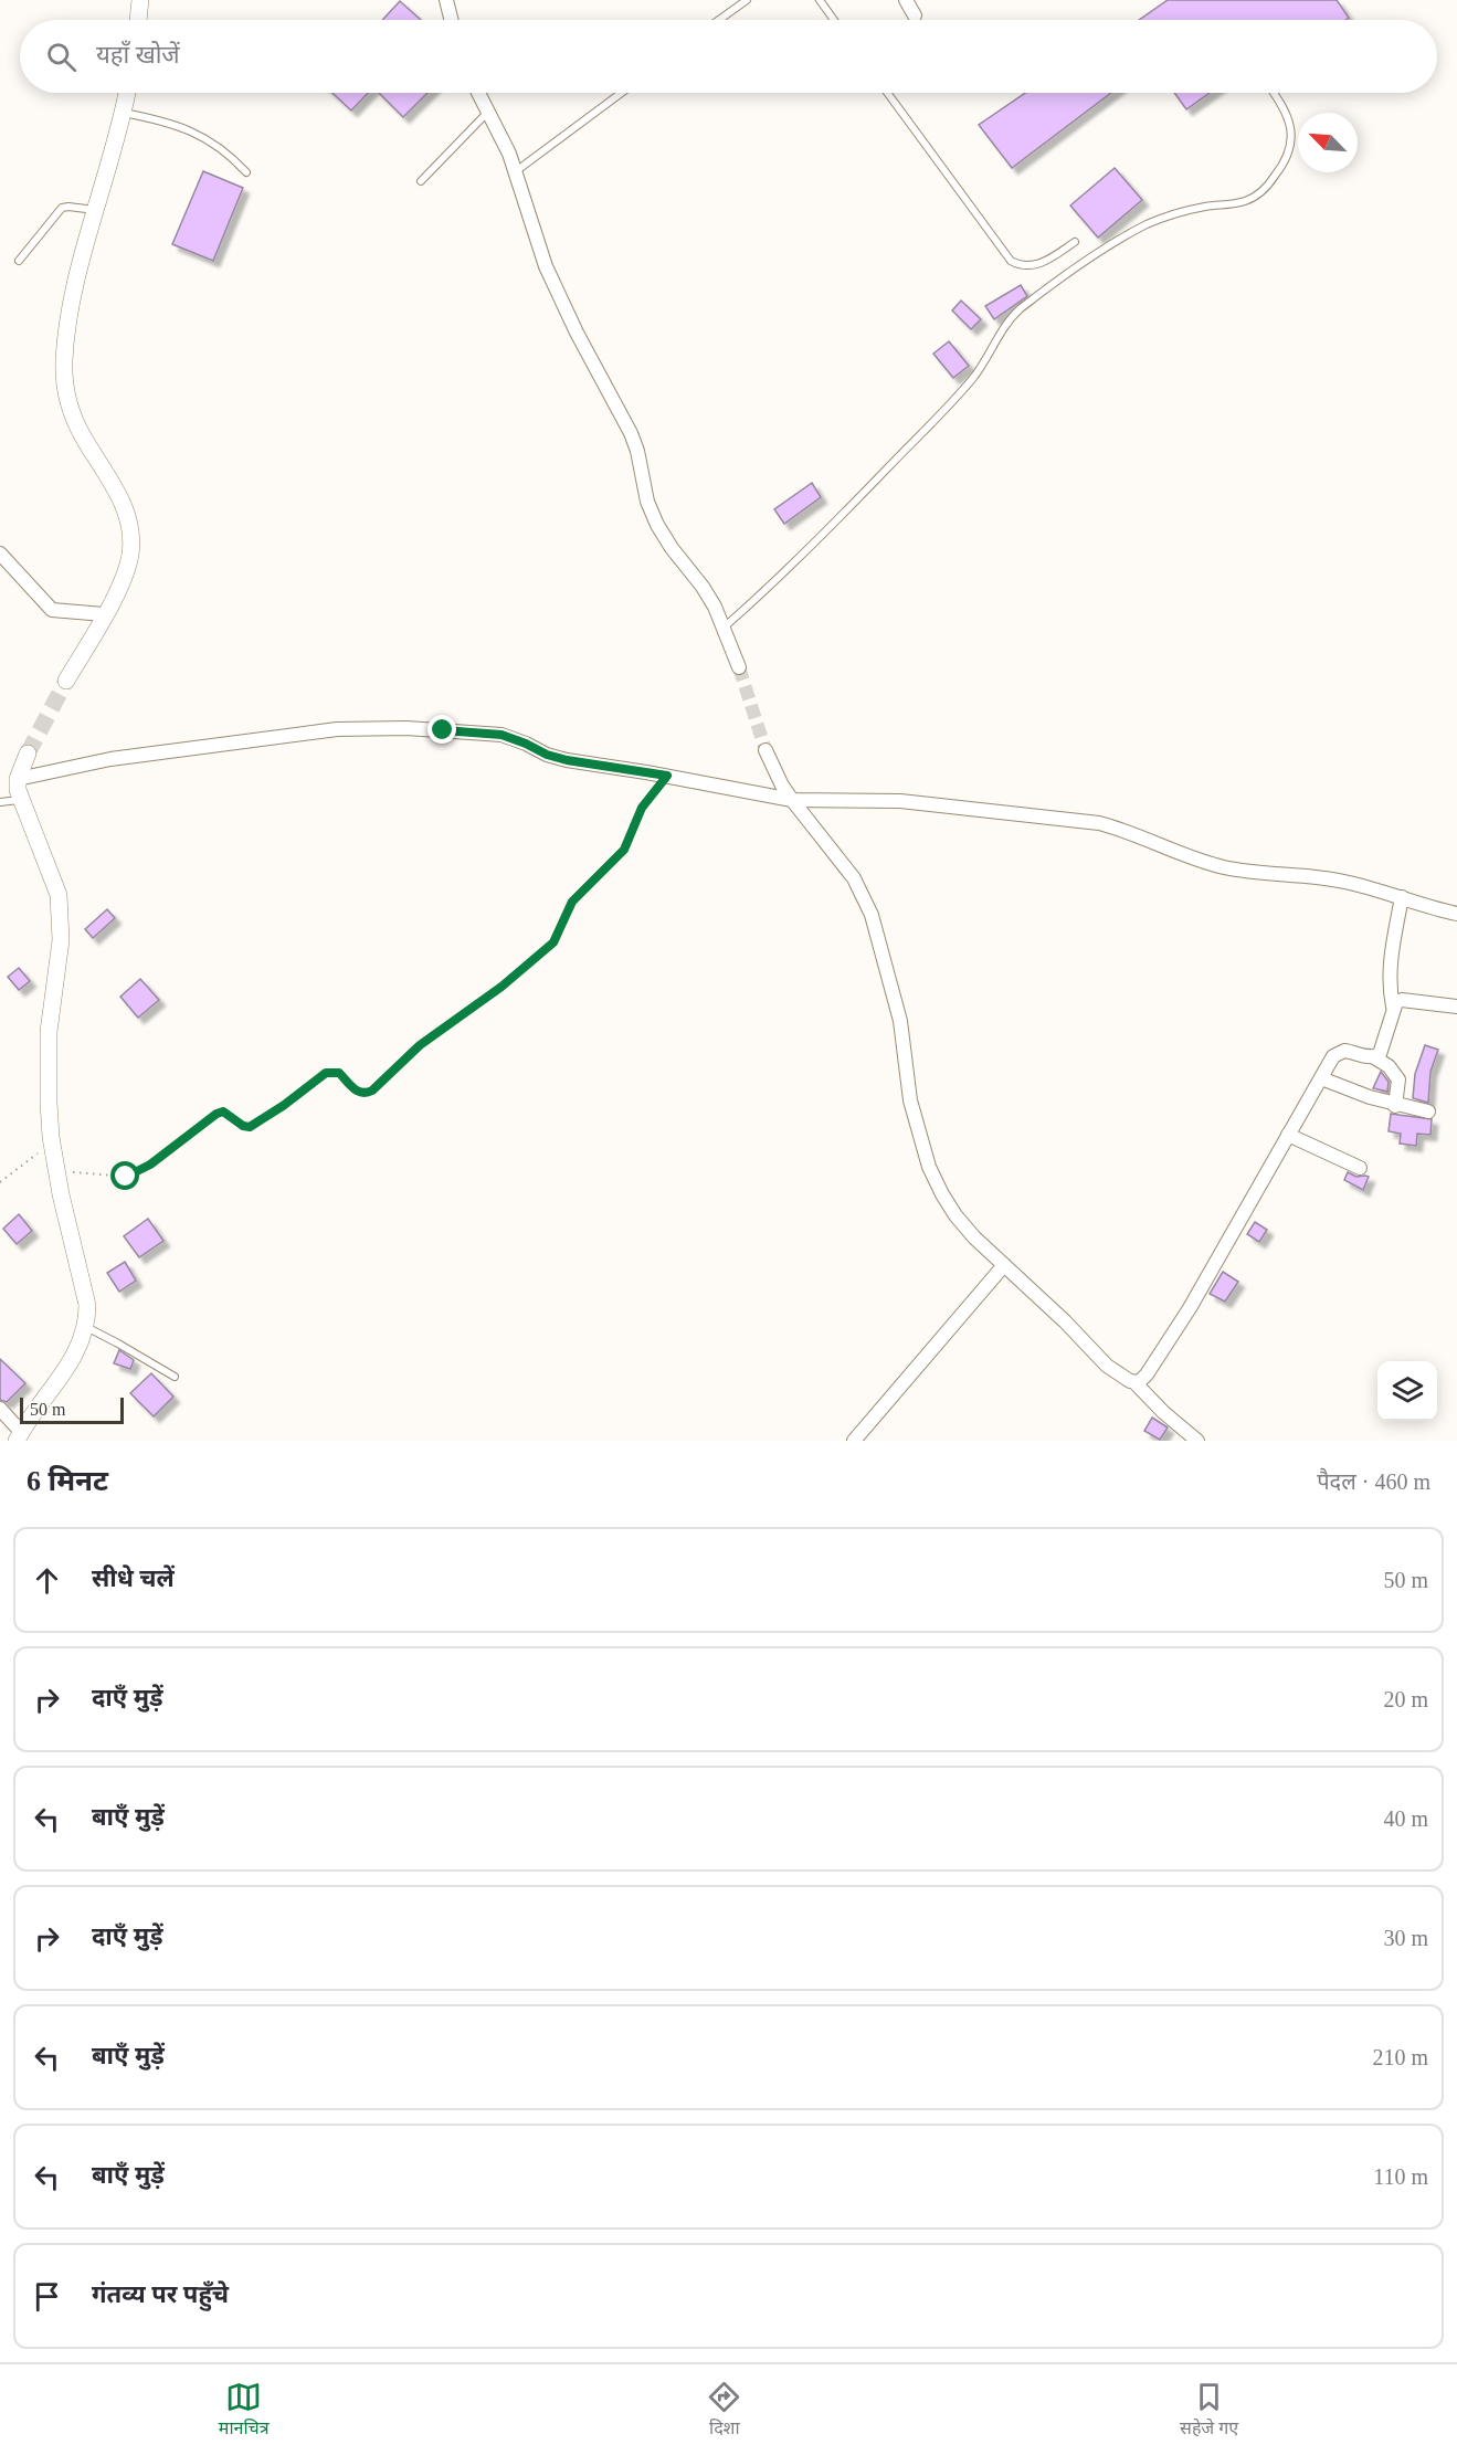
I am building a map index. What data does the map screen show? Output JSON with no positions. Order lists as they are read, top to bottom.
{
  "scale_bar": "50 m",
  "north": "top left",
  "page": {
    "search": "यहाँ खोजें",
    "scale": "50 m",
    "heading": ["6 मिनट", "पैदल · 460 m"],
    "list": [
      ["सीधे चलें", "50 m"],
      ["दाएँ मुड़ें", "20 m"],
      ["बाएँ मुड़ें", "40 m"],
      ["दाएँ मुड़ें", "30 m"],
      ["बाएँ मुड़ें", "210 m"],
      ["बाएँ मुड़ें", "110 m"],
      "गंतव्य पर पहुँचे"
    ],
    "nav": ["मानचित्र", "दिशा", "सहेजे गए"]
  }
}
